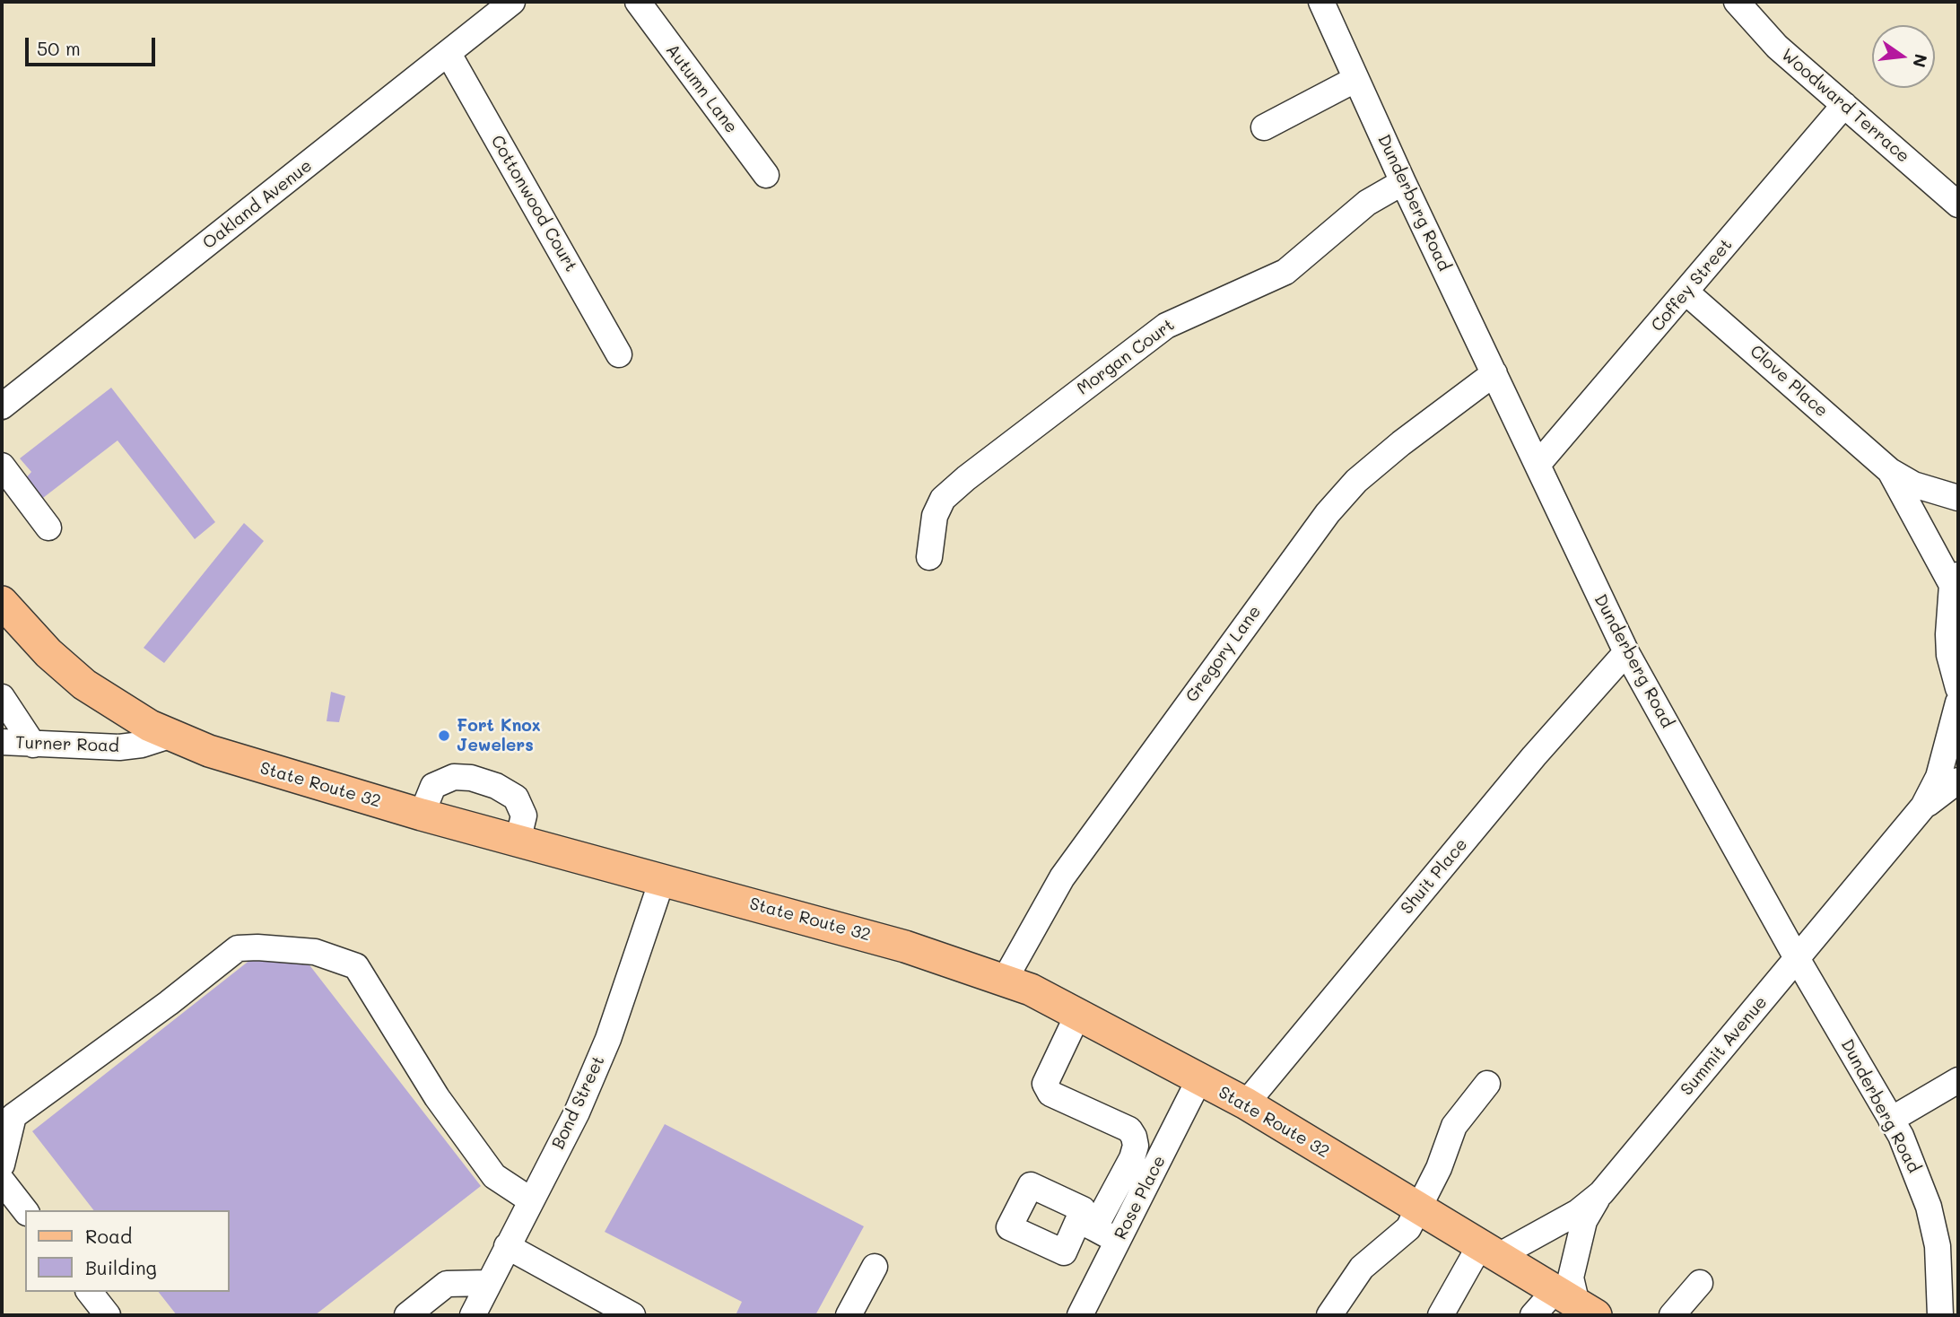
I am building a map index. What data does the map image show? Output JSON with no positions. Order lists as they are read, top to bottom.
{
  "streets": {
    "main road": ["State Route 32"],
    "street": [
      "Autumn Lane",
      "Woodward Terrace",
      "Dunderberg Road",
      "Cottonwood Court",
      "Oakland Avenue",
      "Coffey Street",
      "Morgan Court",
      "Clove Place",
      "Gregory Lane",
      "Turner Road",
      "Shuit Place",
      "Summit Avenue",
      "Bond Street",
      "Rose Place"
    ]
  },
  "crossings": [
    ["Woodward Terrace", "Coffey Street"],
    ["Dunderberg Road", "Coffey Street"],
    ["Dunderberg Road", "Morgan Court"],
    ["Dunderberg Road", "Gregory Lane"],
    ["Dunderberg Road", "Shuit Place"],
    ["Dunderberg Road", "Summit Avenue"],
    ["Cottonwood Court", "Oakland Avenue"],
    ["Coffey Street", "Clove Place"],
    ["Gregory Lane", "State Route 32"],
    ["Turner Road", "State Route 32"],
    ["State Route 32", "Shuit Place"],
    ["State Route 32", "Summit Avenue"],
    ["State Route 32", "Bond Street"],
    ["State Route 32", "Rose Place"]
  ],
  "places": ["Fort Knox Jewelers"],
  "legend": ["Road", "Building"],
  "scale_bar": "50 m",
  "north": "right"
}
